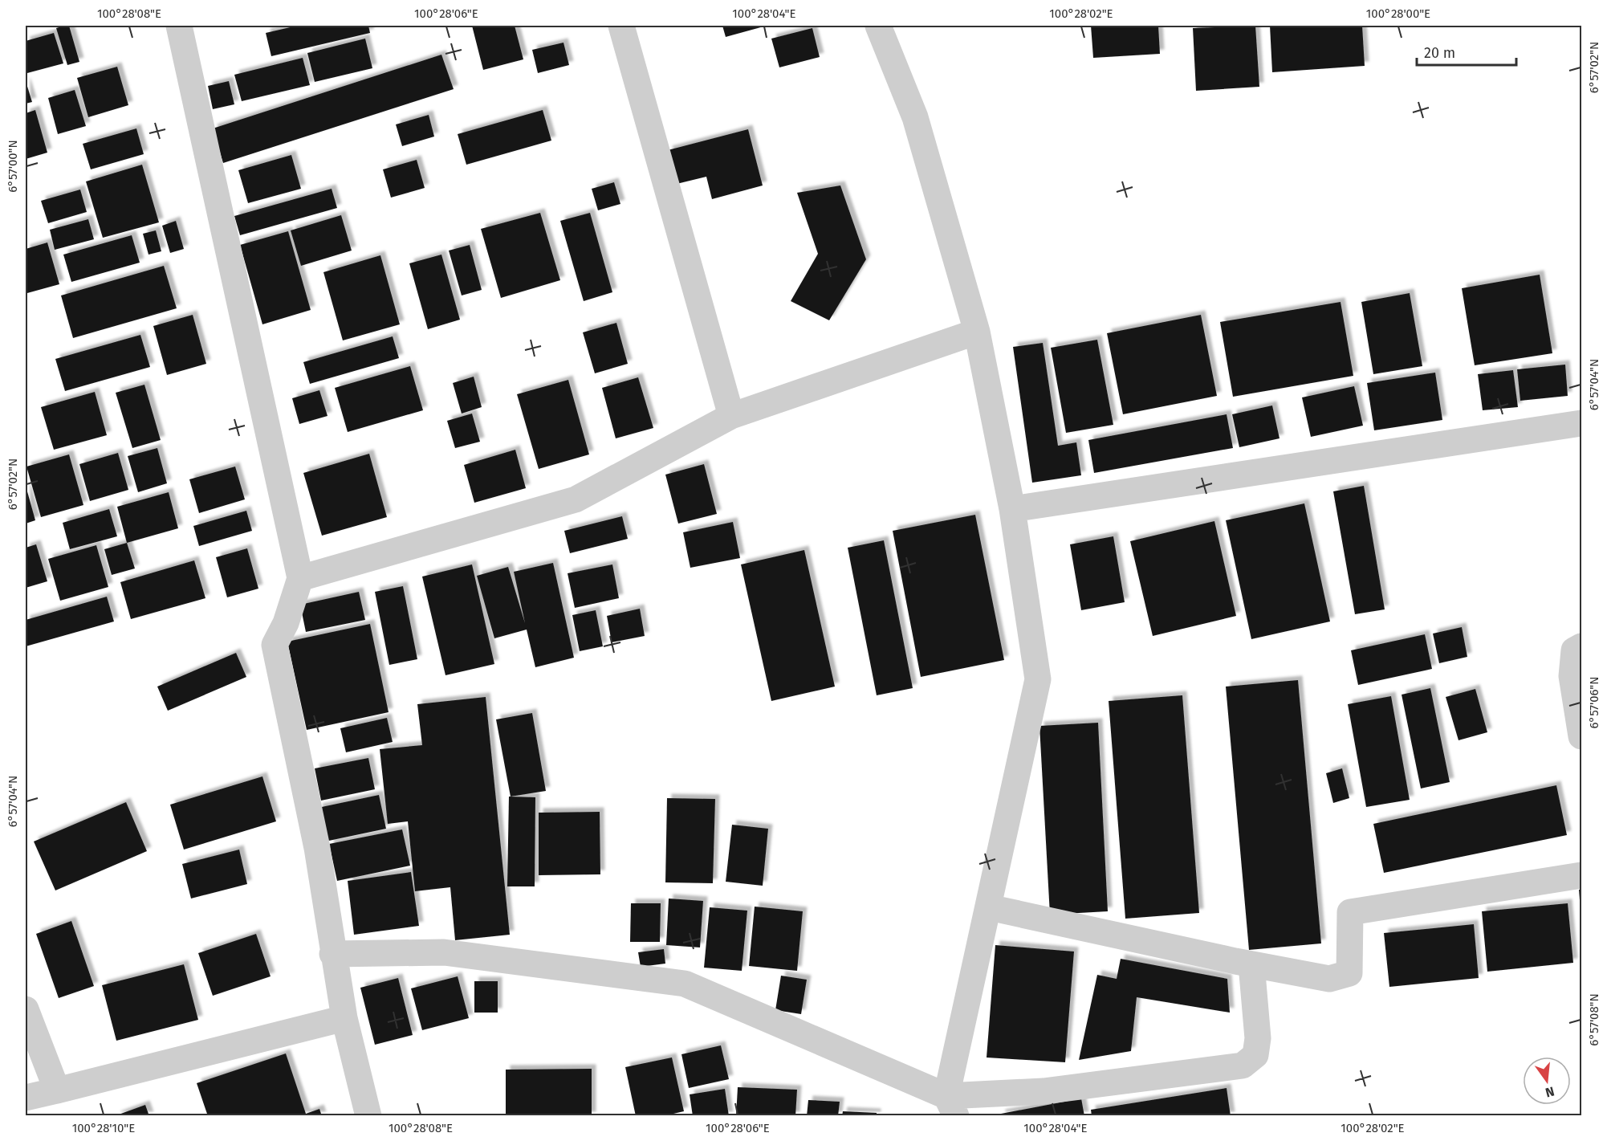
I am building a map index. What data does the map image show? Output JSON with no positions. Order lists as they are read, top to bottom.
{
  "scale_bar": "20 m",
  "north": "bottom",
  "coordinates": [
    "100°28'08\"E",
    "100°28'06\"E",
    "100°28'04\"E",
    "100°28'02\"E",
    "100°28'00\"E",
    "6°57'02\"N",
    "6°57'00\"N",
    "6°57'04\"N",
    "6°57'06\"N",
    "6°57'08\"N",
    "100°28'10\"E"
  ]
}
